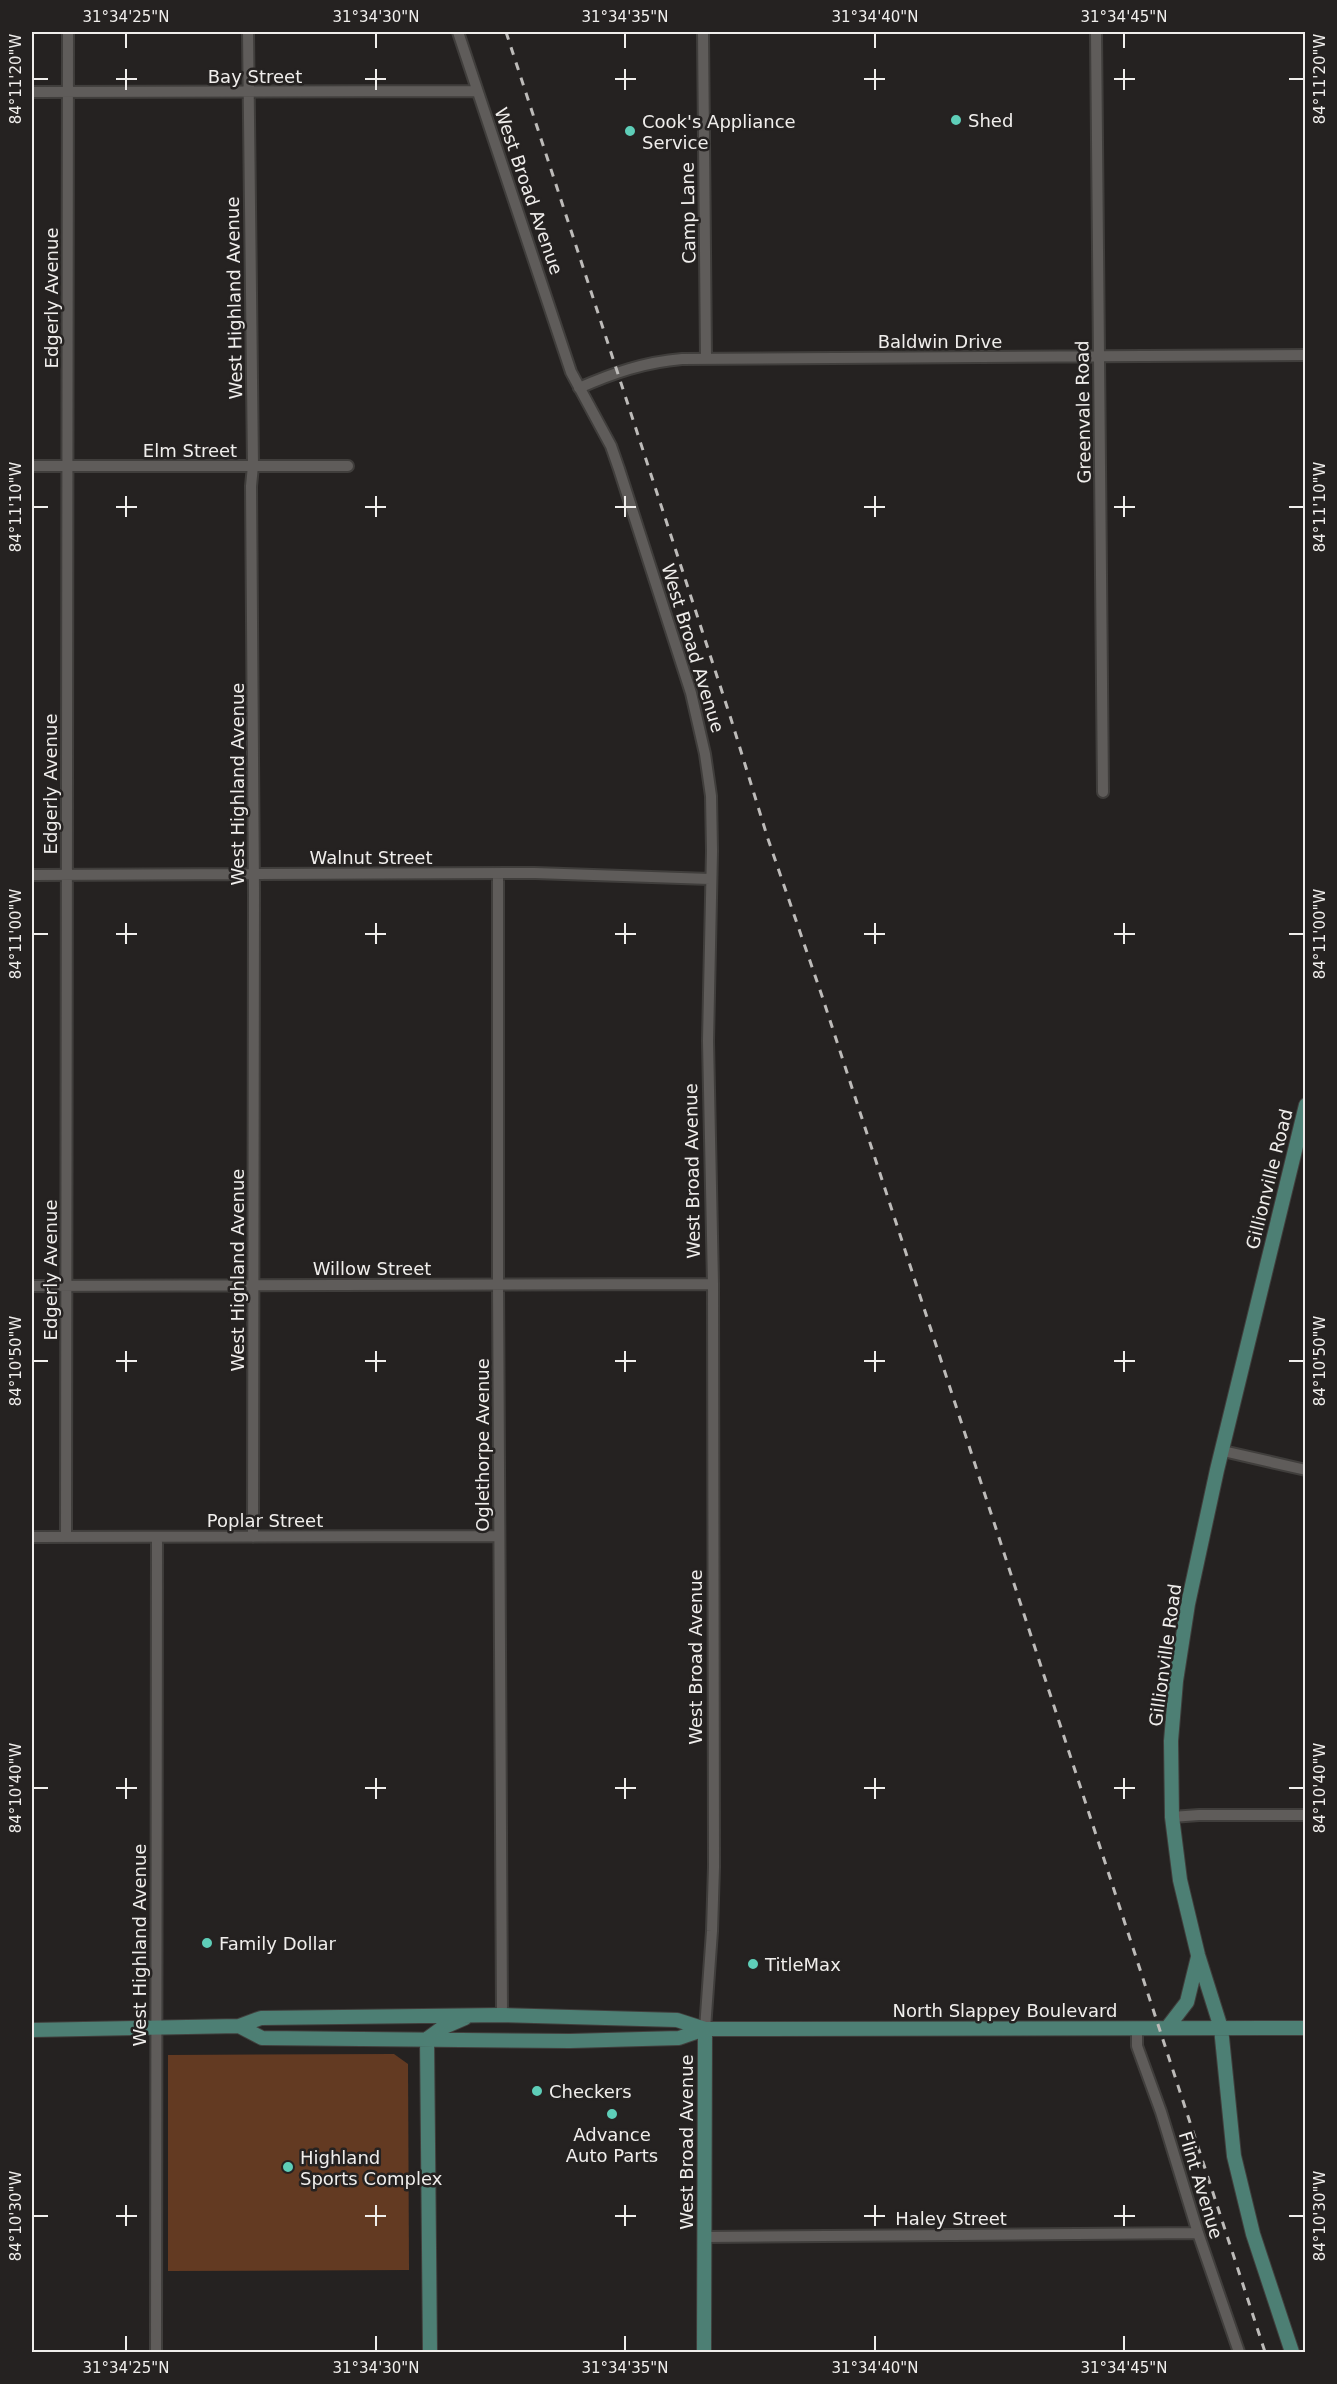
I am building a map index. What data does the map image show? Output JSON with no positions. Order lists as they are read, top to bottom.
{
  "streets": {
    "main road": ["West Broad Avenue", "Gillionville Road", "North Slappey Boulevard"],
    "street": [
      "Bay Street",
      "Camp Lane",
      "Edgerly Avenue",
      "West Highland Avenue",
      "Baldwin Drive",
      "Greenvale Road",
      "Elm Street",
      "Walnut Street",
      "Willow Street",
      "Oglethorpe Avenue",
      "Poplar Street",
      "Flint Avenue",
      "Haley Street"
    ]
  },
  "crossings": [
    ["Bay Street", "West Broad Avenue"],
    ["Bay Street", "Edgerly Avenue"],
    ["Bay Street", "West Highland Avenue"],
    ["West Broad Avenue", "Baldwin Drive"],
    ["West Broad Avenue", "Walnut Street"],
    ["West Broad Avenue", "Willow Street"],
    ["West Broad Avenue", "North Slappey Boulevard"],
    ["West Broad Avenue", "Haley Street"],
    ["Camp Lane", "Baldwin Drive"],
    ["Edgerly Avenue", "Elm Street"],
    ["Edgerly Avenue", "Walnut Street"],
    ["Edgerly Avenue", "Willow Street"],
    ["Edgerly Avenue", "Poplar Street"],
    ["West Highland Avenue", "Elm Street"],
    ["West Highland Avenue", "Walnut Street"],
    ["West Highland Avenue", "Willow Street"],
    ["West Highland Avenue", "Poplar Street"],
    ["Baldwin Drive", "Greenvale Road"],
    ["Walnut Street", "Oglethorpe Avenue"],
    ["Gillionville Road", "North Slappey Boulevard"],
    ["Willow Street", "Oglethorpe Avenue"],
    ["Oglethorpe Avenue", "Poplar Street"],
    ["Oglethorpe Avenue", "North Slappey Boulevard"],
    ["North Slappey Boulevard", "Flint Avenue"],
    ["Flint Avenue", "Haley Street"]
  ],
  "places": [
    "Shed",
    "Cook's Appliance Service",
    "Family Dollar",
    "TitleMax",
    "Checkers",
    "Advance Auto Parts",
    "Highland Sports Complex"
  ],
  "coordinates": [
    "31°34'25\"N",
    "31°34'30\"N",
    "31°34'35\"N",
    "31°34'40\"N",
    "31°34'45\"N",
    "84°11'20\"W",
    "84°11'10\"W",
    "84°11'00\"W",
    "84°10'50\"W",
    "84°10'40\"W",
    "84°10'30\"W"
  ]
}
